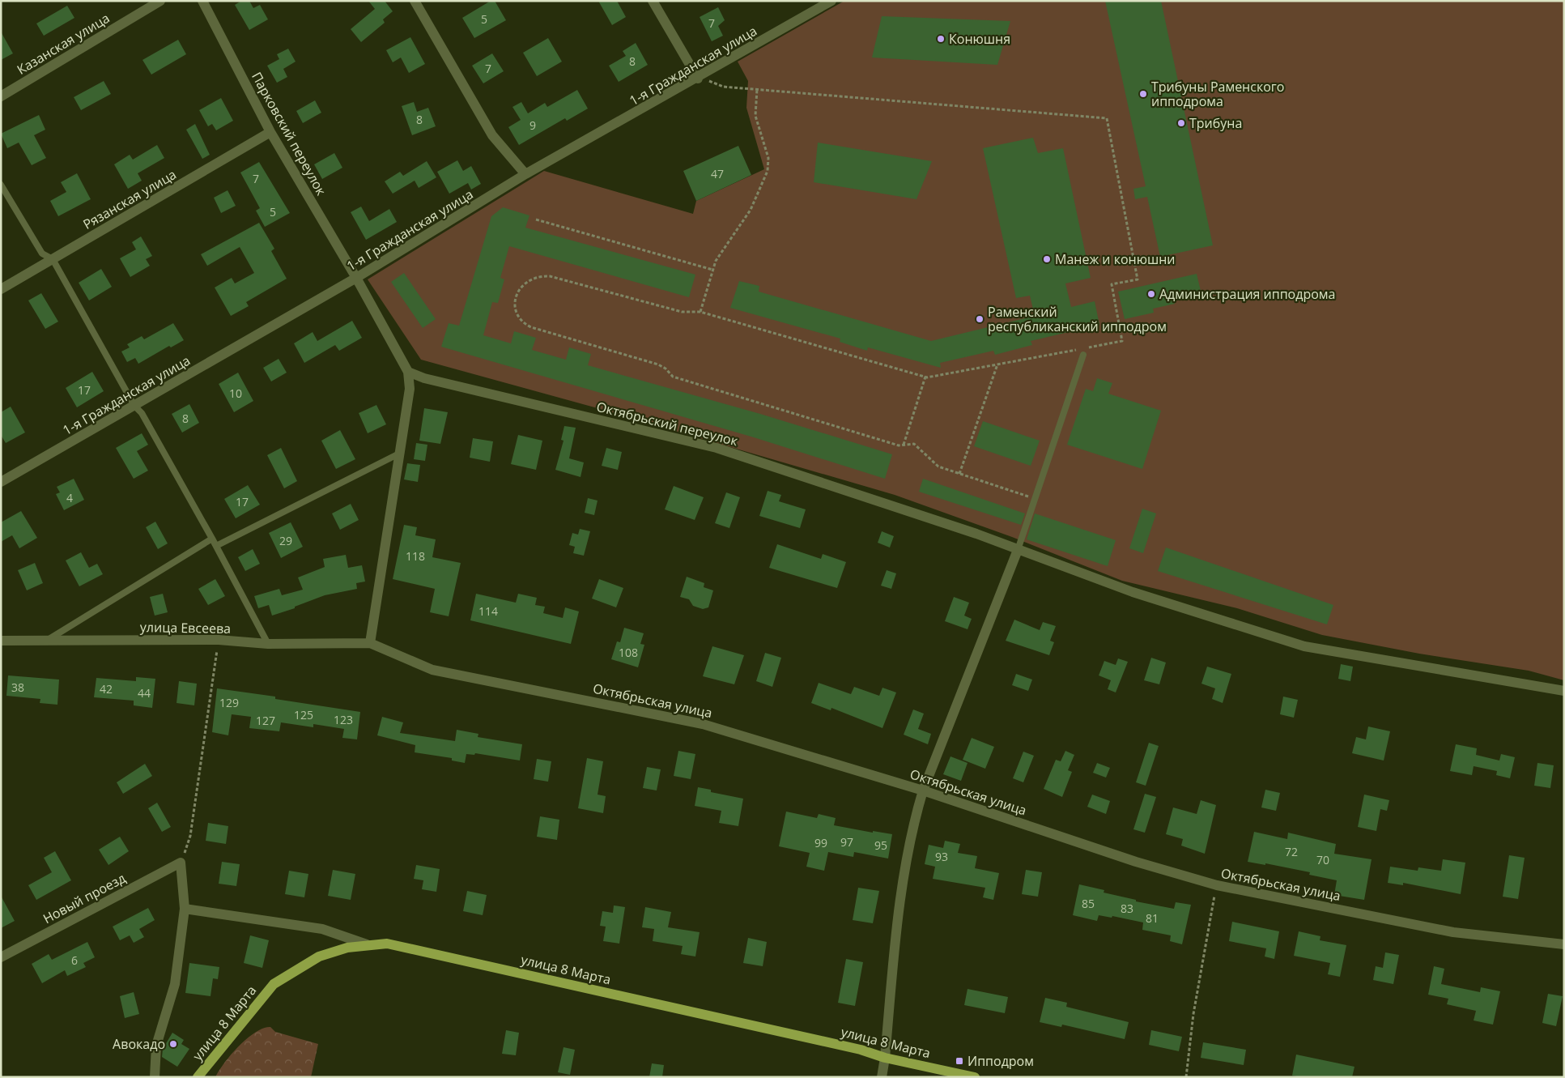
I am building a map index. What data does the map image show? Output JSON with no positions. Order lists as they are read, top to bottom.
{
  "streets": {
    "main road": ["улица 8 Марта"],
    "street": [
      "Казанская улица",
      "1-я Гражданская улица",
      "Парковский переулок",
      "Рязанская улица",
      "Октябрьский переулок",
      "улица Евсеева",
      "Октябрьская улица",
      "Новый проезд"
    ]
  },
  "crossings": [
    ["1-я Гражданская улица", "Парковский переулок"],
    ["Парковский переулок", "Рязанская улица"],
    ["улица Евсеева", "Октябрьская улица"]
  ],
  "places": {
    "other": [
      "Конюшня",
      "Трибуны Раменского ипподрома",
      "Трибуна",
      "Манеж и конюшни",
      "Администрация ипподрома",
      "Раменский республиканский ипподром",
      "Авокадо"
    ],
    "transit": ["Ипподром"]
  },
  "house_numbers": [
    "5",
    "7",
    "8",
    "7",
    "8",
    "9",
    "47",
    "7",
    "5",
    "17",
    "10",
    "8",
    "4",
    "17",
    "29",
    "118",
    "114",
    "108",
    "38",
    "42",
    "44",
    "129",
    "125",
    "123",
    "127",
    "97",
    "99",
    "95",
    "72",
    "93",
    "70",
    "85",
    "83",
    "81",
    "6"
  ]
}
